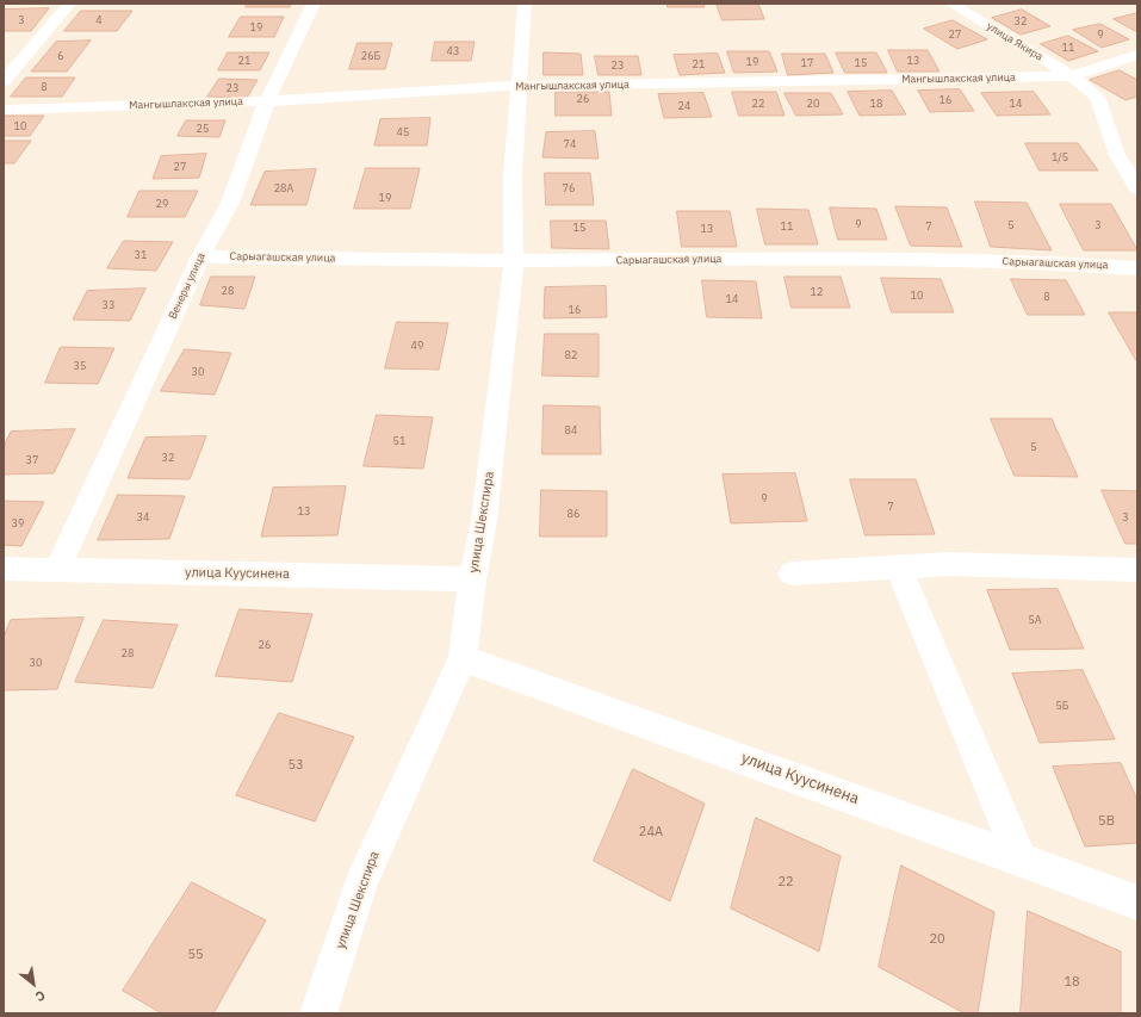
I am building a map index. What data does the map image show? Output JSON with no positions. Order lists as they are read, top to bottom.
{
  "streets": {
    "street": [
      "улица Якира",
      "Мангышлакская улица",
      "Сарыагашская улица",
      "Венеры улица",
      "улица Шекспира",
      "улица Куусинена"
    ]
  },
  "crossings": [
    ["улица Якира", "Мангышлакская улица"],
    ["Мангышлакская улица", "Венеры улица"],
    ["Мангышлакская улица", "улица Шекспира"],
    ["Сарыагашская улица", "Венеры улица"],
    ["Сарыагашская улица", "улица Шекспира"],
    ["Венеры улица", "улица Куусинена"],
    ["улица Шекспира", "улица Куусинена"]
  ],
  "house_numbers": [
    "3",
    "4",
    "32",
    "19",
    "27",
    "9",
    "11",
    "43",
    "6",
    "26Б",
    "21",
    "13",
    "19",
    "17",
    "15",
    "21",
    "23",
    "8",
    "23",
    "26",
    "16",
    "22",
    "20",
    "18",
    "14",
    "24",
    "10",
    "25",
    "45",
    "74",
    "1/5",
    "27",
    "28А",
    "76",
    "19",
    "29",
    "9",
    "5",
    "3",
    "11",
    "7",
    "15",
    "13",
    "31",
    "28",
    "12",
    "10",
    "8",
    "14",
    "33",
    "16",
    "49",
    "82",
    "35",
    "30",
    "84",
    "51",
    "5",
    "32",
    "37",
    "9",
    "7",
    "13",
    "86",
    "34",
    "3",
    "39",
    "5А",
    "26",
    "28",
    "30",
    "5Б",
    "53",
    "5В",
    "24А",
    "22",
    "20",
    "55",
    "18"
  ],
  "north": "bottom right"
}
